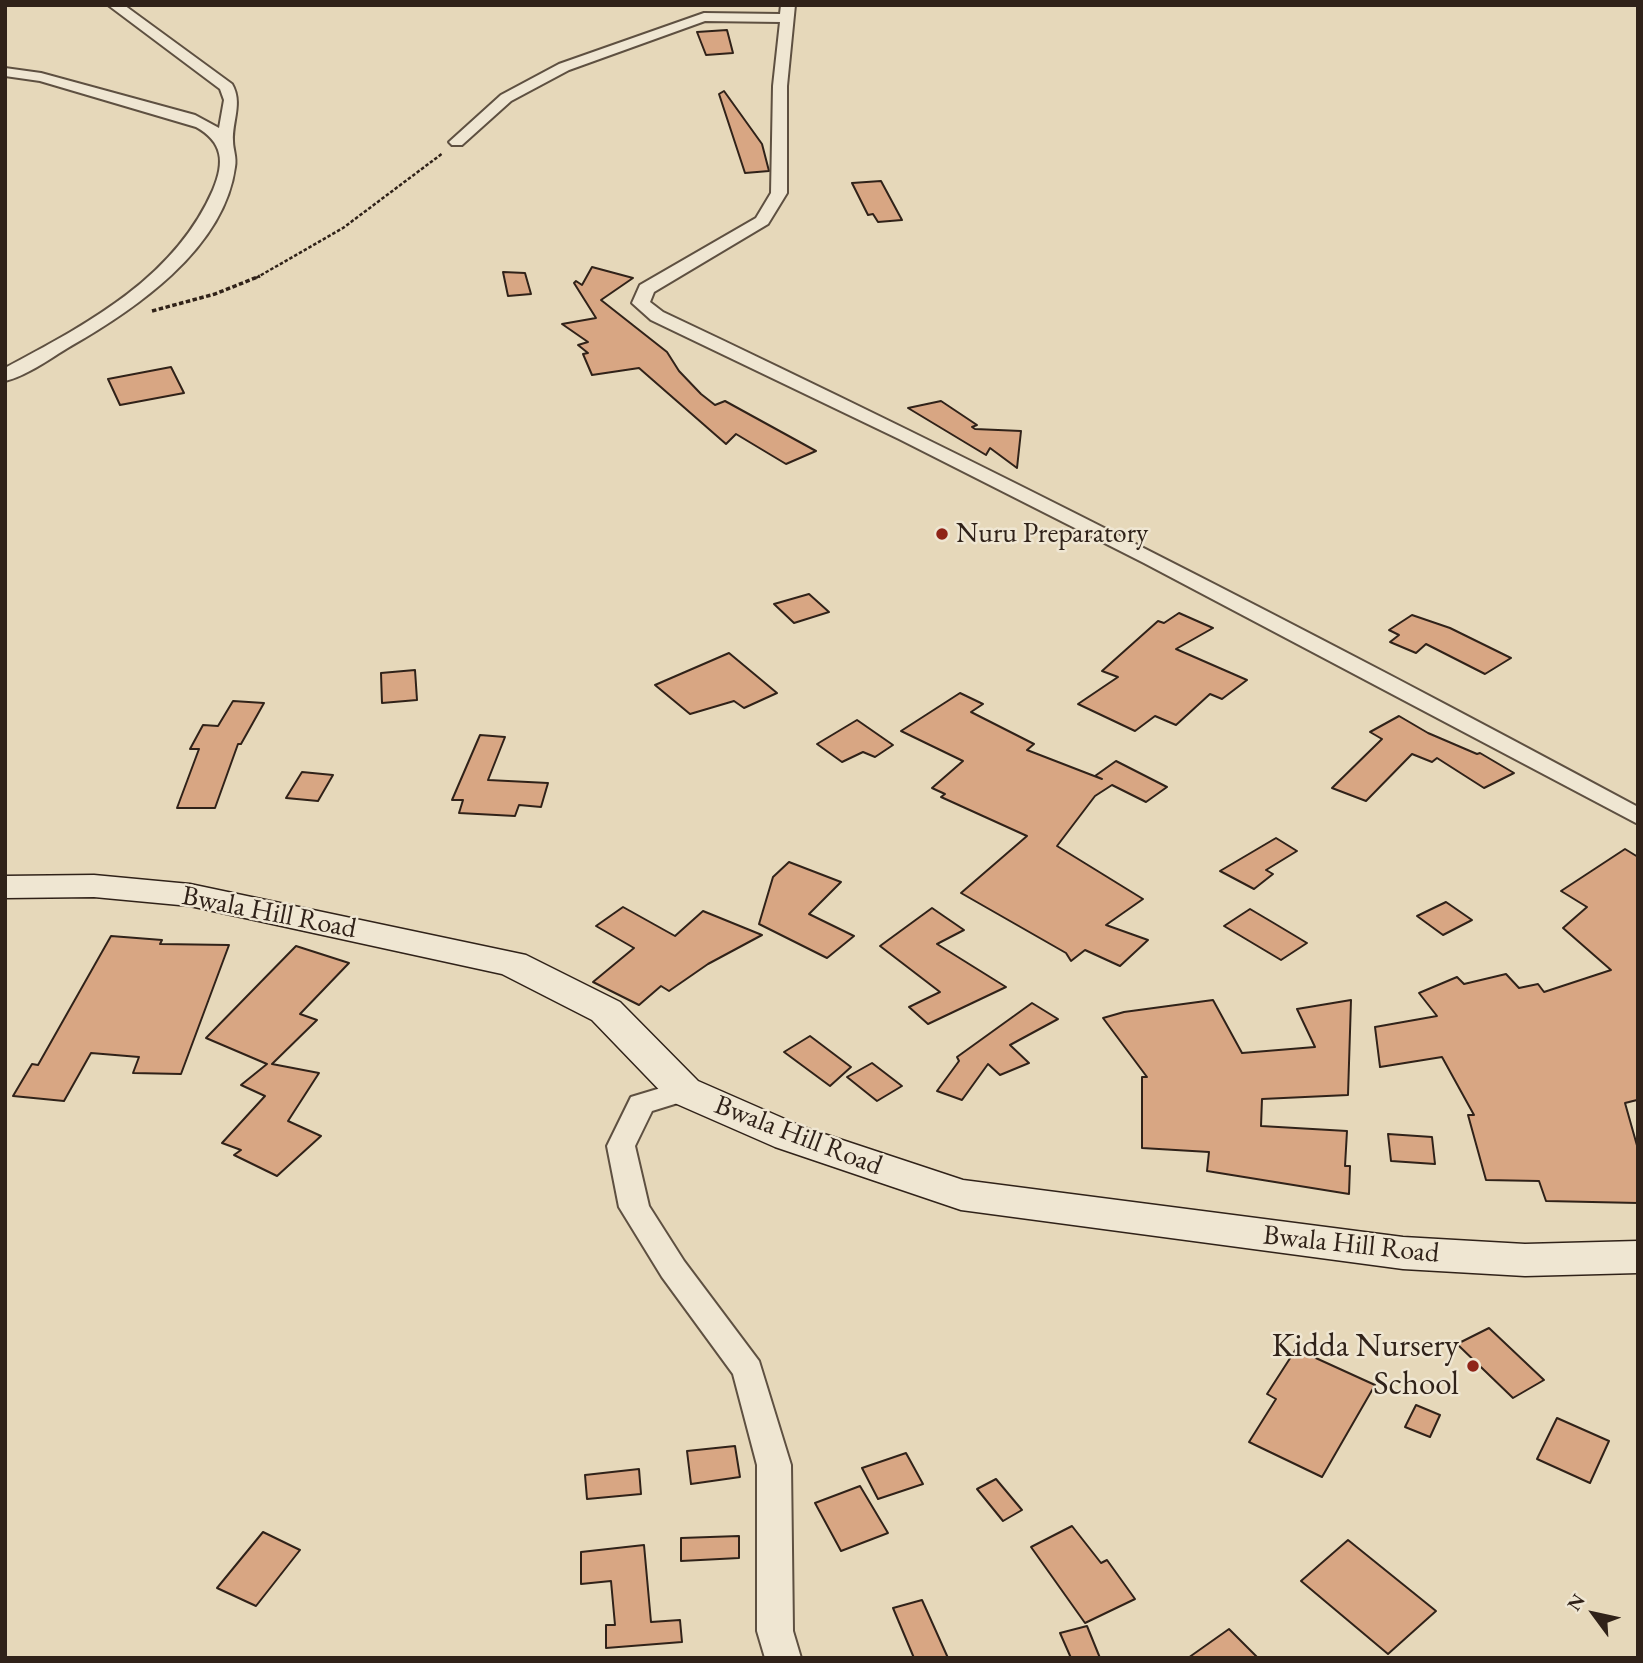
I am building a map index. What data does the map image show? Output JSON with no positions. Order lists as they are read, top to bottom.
{
  "streets": {
    "street": ["Bwala Hill Road"]
  },
  "places": ["Nuru Preparatory", "Kidda Nursery School"],
  "north": "top left"
}
